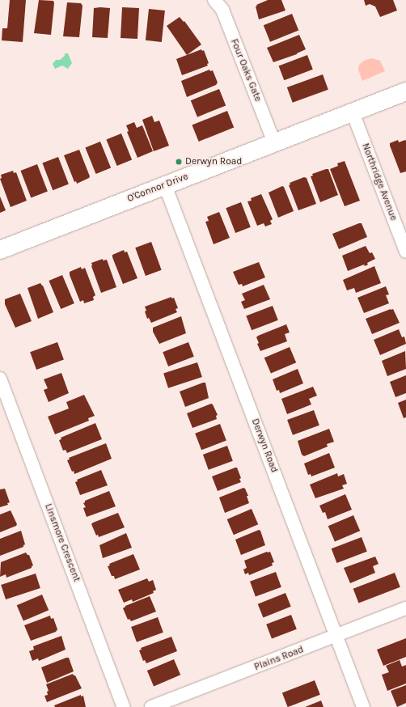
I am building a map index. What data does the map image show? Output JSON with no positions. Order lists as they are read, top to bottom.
{
  "streets": {
    "main road": ["O'Connor Drive"],
    "street": [
      "Four Oaks Gate",
      "Northridge Avenue",
      "Derwyn Road",
      "Linsmore Crescent",
      "Plains Road"
    ]
  },
  "crossings": [
    ["Four Oaks Gate", "O'Connor Drive"],
    ["Northridge Avenue", "O'Connor Drive"],
    ["O'Connor Drive", "Derwyn Road"],
    ["Derwyn Road", "Plains Road"]
  ],
  "places": ["Derwyn Road"]
}
